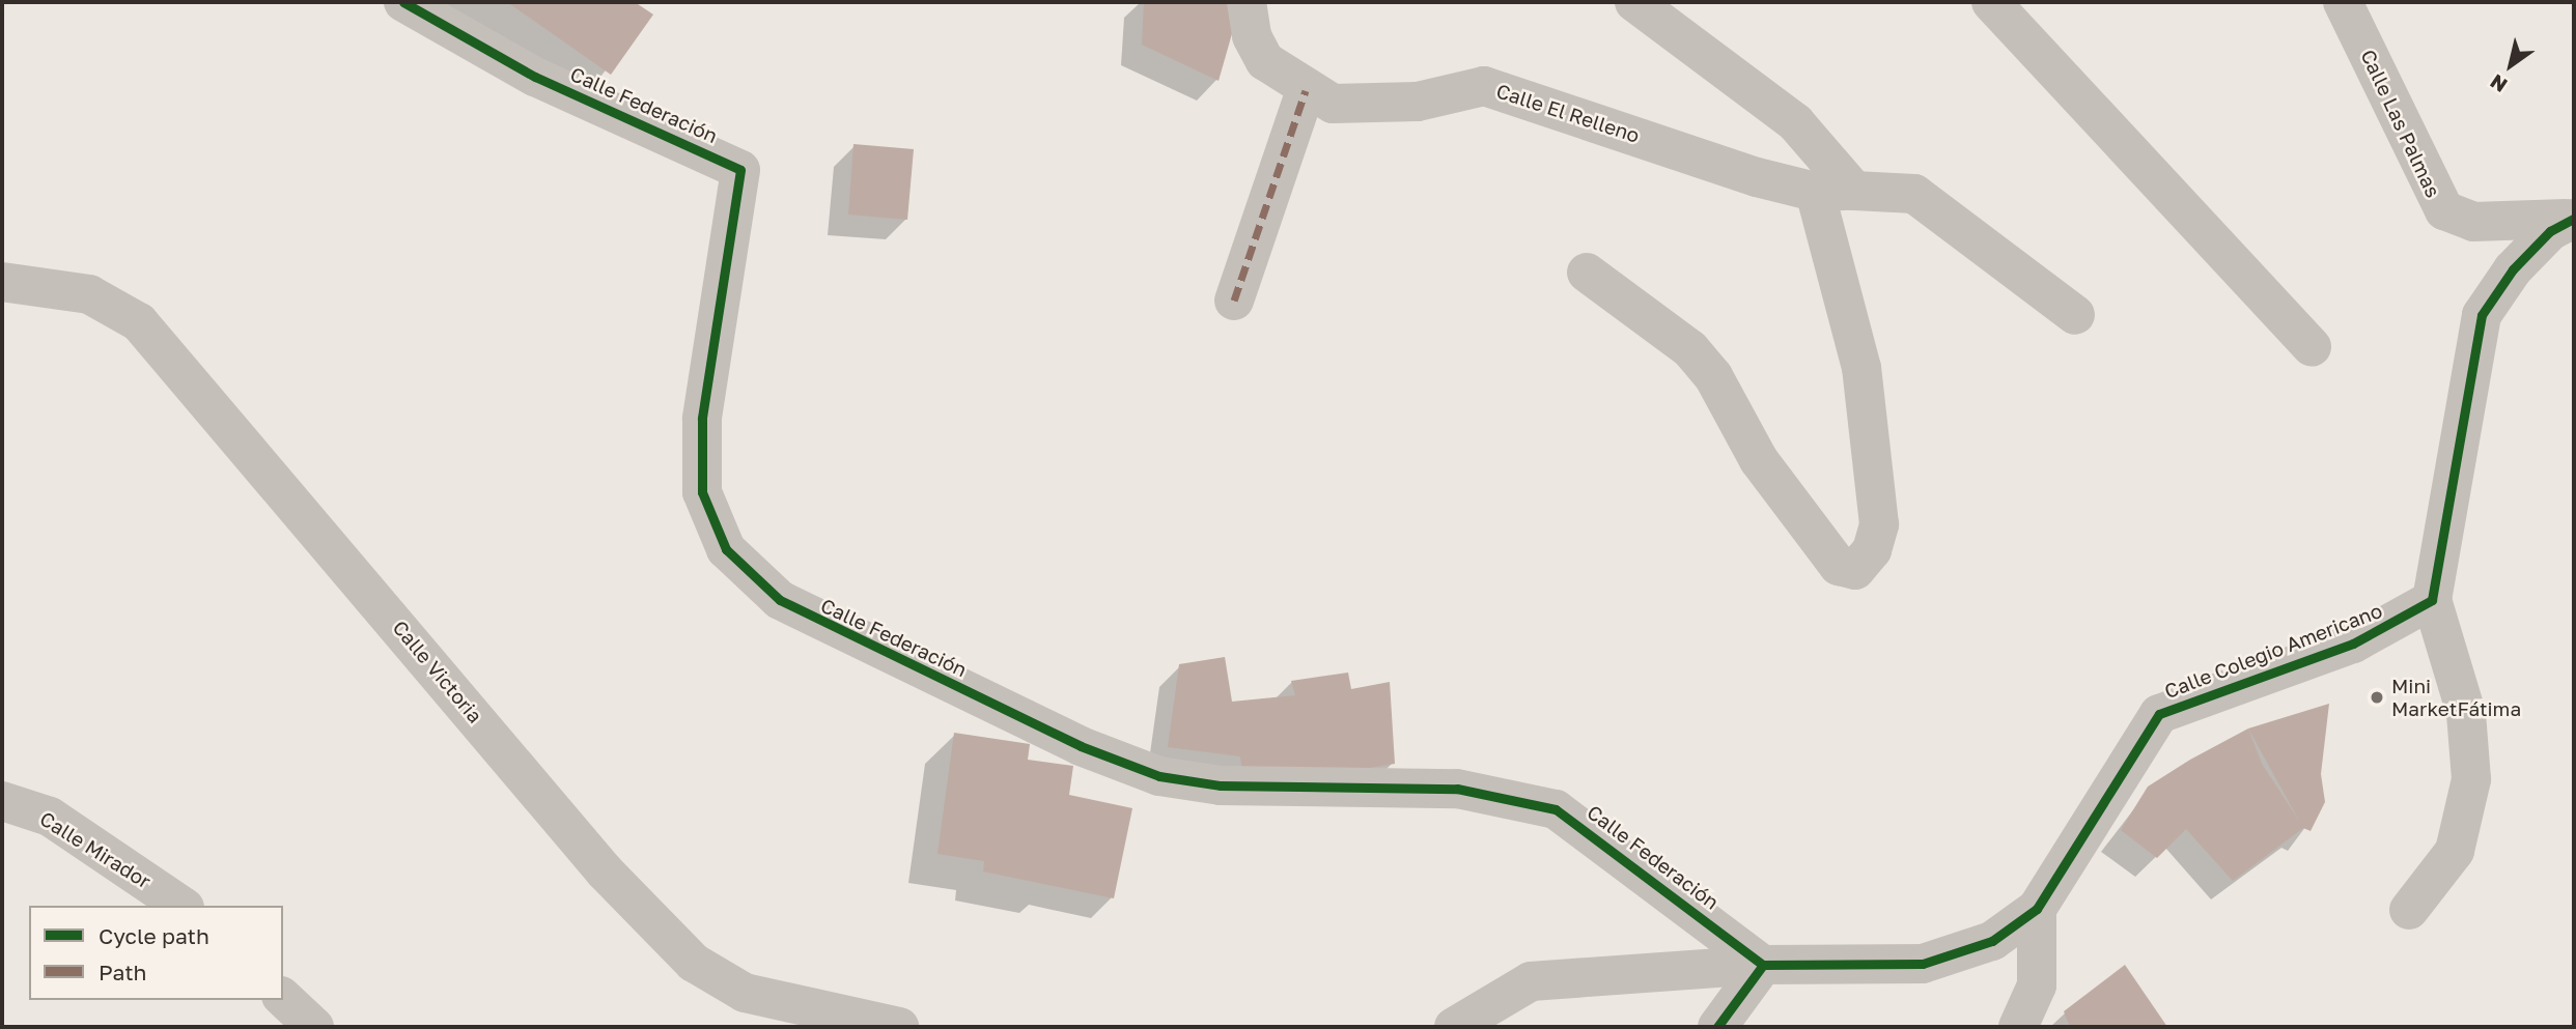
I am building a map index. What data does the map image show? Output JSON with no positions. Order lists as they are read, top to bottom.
{
  "streets": {
    "street": [
      "Calle Federación",
      "Calle El Relleno",
      "Calle Las Palmas",
      "Calle Colegio Americano",
      "Calle Victoria",
      "Calle Mirador"
    ]
  },
  "crossings": [
    ["Calle Federación", "Calle Colegio Americano"]
  ],
  "places": ["Mini MarketFátima"],
  "legend": ["Cycle path", "Path"],
  "north": "bottom left"
}
